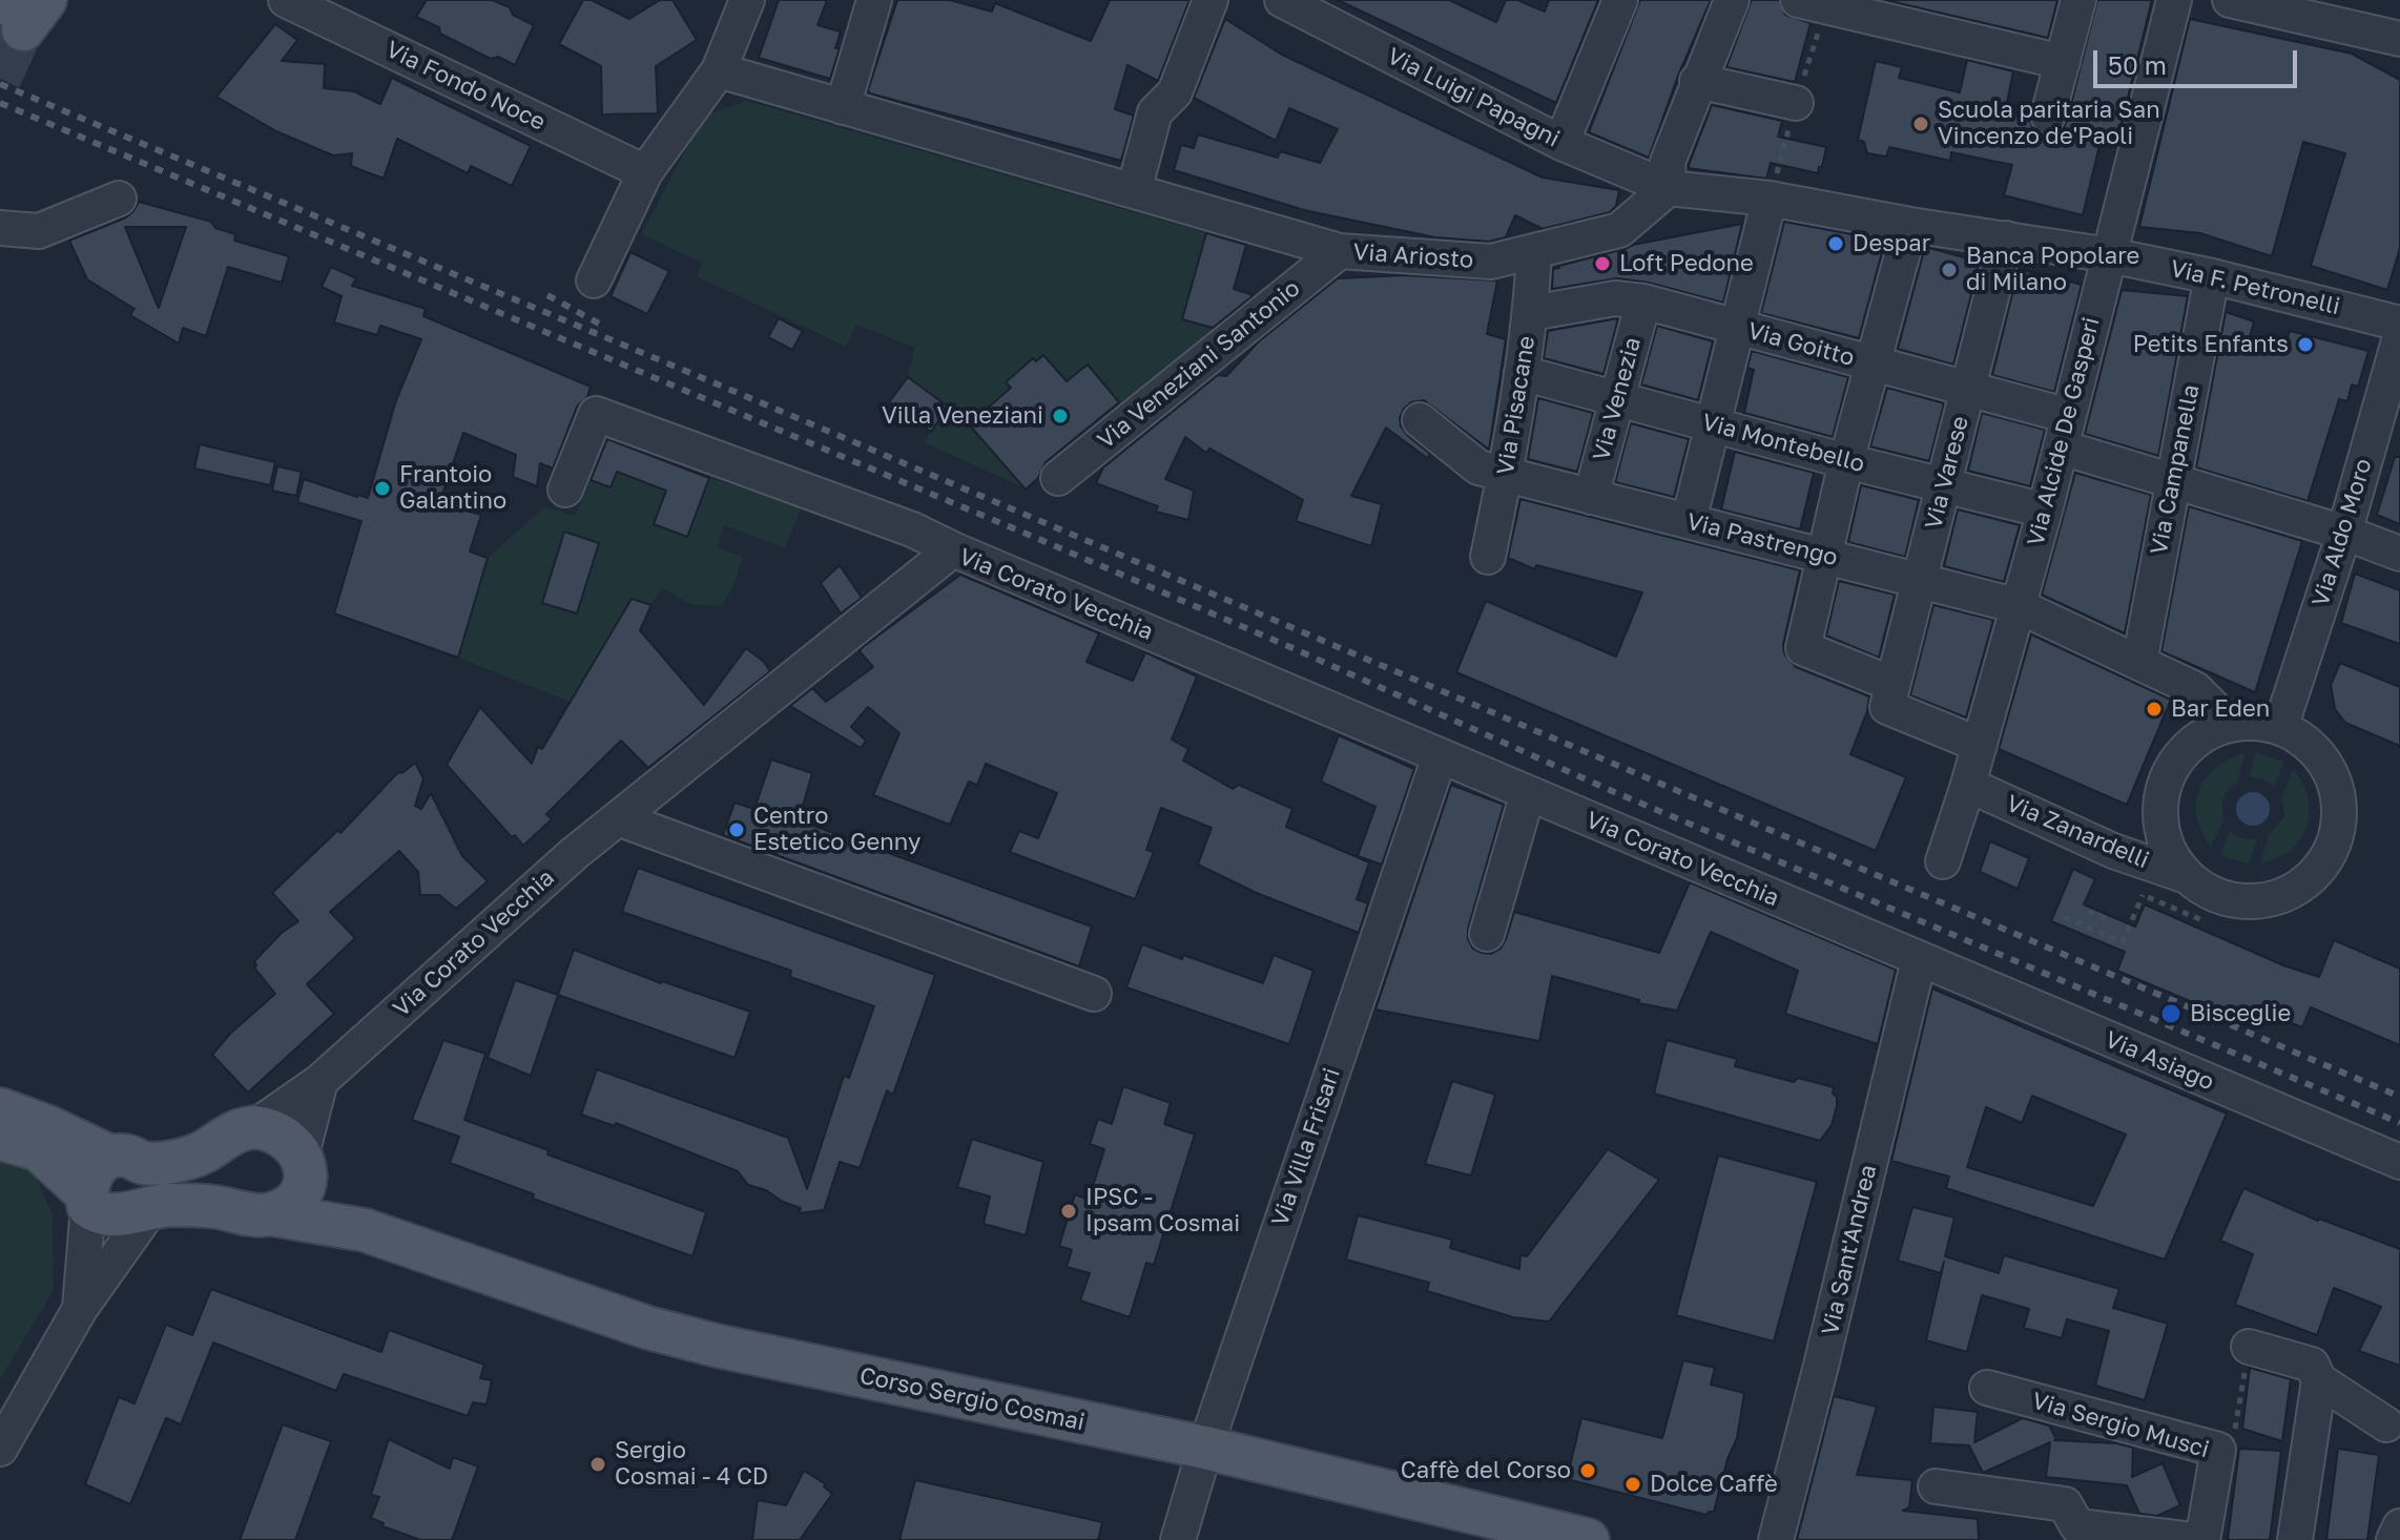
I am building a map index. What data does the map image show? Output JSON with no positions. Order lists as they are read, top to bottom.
{
  "streets": {
    "main road": ["Corso Sergio Cosmai"],
    "street": [
      "Via Fondo Noce",
      "Via Luigi Papagni",
      "Via Ariosto",
      "Via F. Petronelli",
      "Via Goitto",
      "Via Veneziani Santonio",
      "Via Venezia",
      "Via Pisacane",
      "Via Alcide De Gasperi",
      "Via Montebello",
      "Via Campanella",
      "Via Varese",
      "Via Aldo Moro",
      "Via Pastrengo",
      "Via Corato Vecchia",
      "Via Zanardelli",
      "Via Asiago",
      "Via Villa Frisari",
      "Via Sant'Andrea",
      "Via Sergio Musci"
    ]
  },
  "crossings": [
    ["Via Luigi Papagni", "Via Ariosto"],
    ["Via Ariosto", "Via Veneziani Santonio"],
    ["Via Ariosto", "Via Pisacane"],
    ["Via F. Petronelli", "Via Alcide De Gasperi"],
    ["Via F. Petronelli", "Via Campanella"],
    ["Via Goitto", "Via Venezia"],
    ["Via Goitto", "Via Pisacane"],
    ["Via Goitto", "Via Alcide De Gasperi"],
    ["Via Goitto", "Via Campanella"],
    ["Via Goitto", "Via Varese"],
    ["Via Goitto", "Via Aldo Moro"],
    ["Via Venezia", "Via Montebello"],
    ["Via Venezia", "Via Pastrengo"],
    ["Via Pisacane", "Via Montebello"],
    ["Via Pisacane", "Via Pastrengo"],
    ["Via Alcide De Gasperi", "Via Montebello"],
    ["Via Alcide De Gasperi", "Via Pastrengo"],
    ["Via Alcide De Gasperi", "Via Zanardelli"],
    ["Via Montebello", "Via Varese"],
    ["Via Campanella", "Via Pastrengo"],
    ["Via Varese", "Via Pastrengo"],
    ["Via Aldo Moro", "Via Pastrengo"],
    ["Via Aldo Moro", "Via Zanardelli"],
    ["Via Pastrengo", "Via Zanardelli"],
    ["Via Corato Vecchia", "Via Asiago"],
    ["Via Corato Vecchia", "Via Villa Frisari"],
    ["Via Corato Vecchia", "Via Sant'Andrea"],
    ["Via Corato Vecchia", "Corso Sergio Cosmai"],
    ["Via Asiago", "Via Sant'Andrea"],
    ["Via Villa Frisari", "Corso Sergio Cosmai"]
  ],
  "places": [
    "Scuola paritaria San Vincenzo de'Paoli",
    "Despar",
    "Loft Pedone",
    "Banca Popolare di Milano",
    "Petits Enfants",
    "Villa Veneziani",
    "Frantoio Galantino",
    "Bar Eden",
    "Centro Estetico Genny",
    "Bisceglie",
    "IPSC - Ipsam Cosmai",
    "Sergio Cosmai - 4 CD",
    "Caffè del Corso",
    "Dolce Caffè"
  ],
  "scale_bar": "50 m"
}
